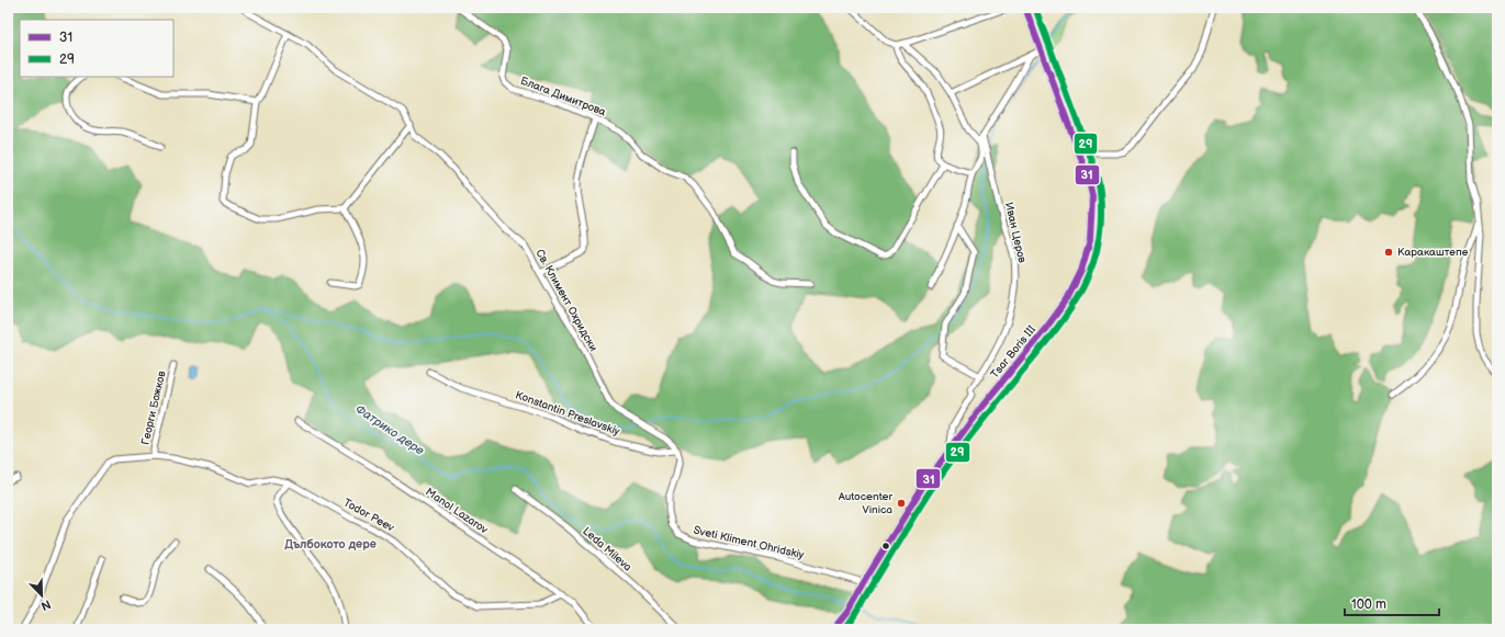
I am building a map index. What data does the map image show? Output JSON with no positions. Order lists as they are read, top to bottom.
{
  "streets": {
    "street": [
      "Блага Димитрова",
      "Иван Церов",
      "Св. Климент Охридски",
      "Tsar Boris III",
      "Георги Божков",
      "Konstantin Preslavskiy",
      "Manol Lazarov",
      "Todor Peev",
      "Sveti Kliment Ohridskiy",
      "Leda Mileva"
    ]
  },
  "crossings": [
    ["Иван Церов", "Tsar Boris III"],
    ["Св. Климент Охридски", "Konstantin Preslavskiy"],
    ["Св. Климент Охридски", "Sveti Kliment Ohridskiy"],
    ["Tsar Boris III", "Sveti Kliment Ohridskiy"],
    ["Георги Божков", "Todor Peev"],
    ["Konstantin Preslavskiy", "Sveti Kliment Ohridskiy"],
    ["Manol Lazarov", "Todor Peev"]
  ],
  "districts": ["Дълбокото дере"],
  "water": ["Фатрико дере"],
  "places": ["Каракаштепе", "Autocenter Vinica"],
  "lines": ["transit line 31", "transit line 29"],
  "legend": ["31", "29"],
  "scale_bar": "100 m",
  "north": "bottom right"
}
